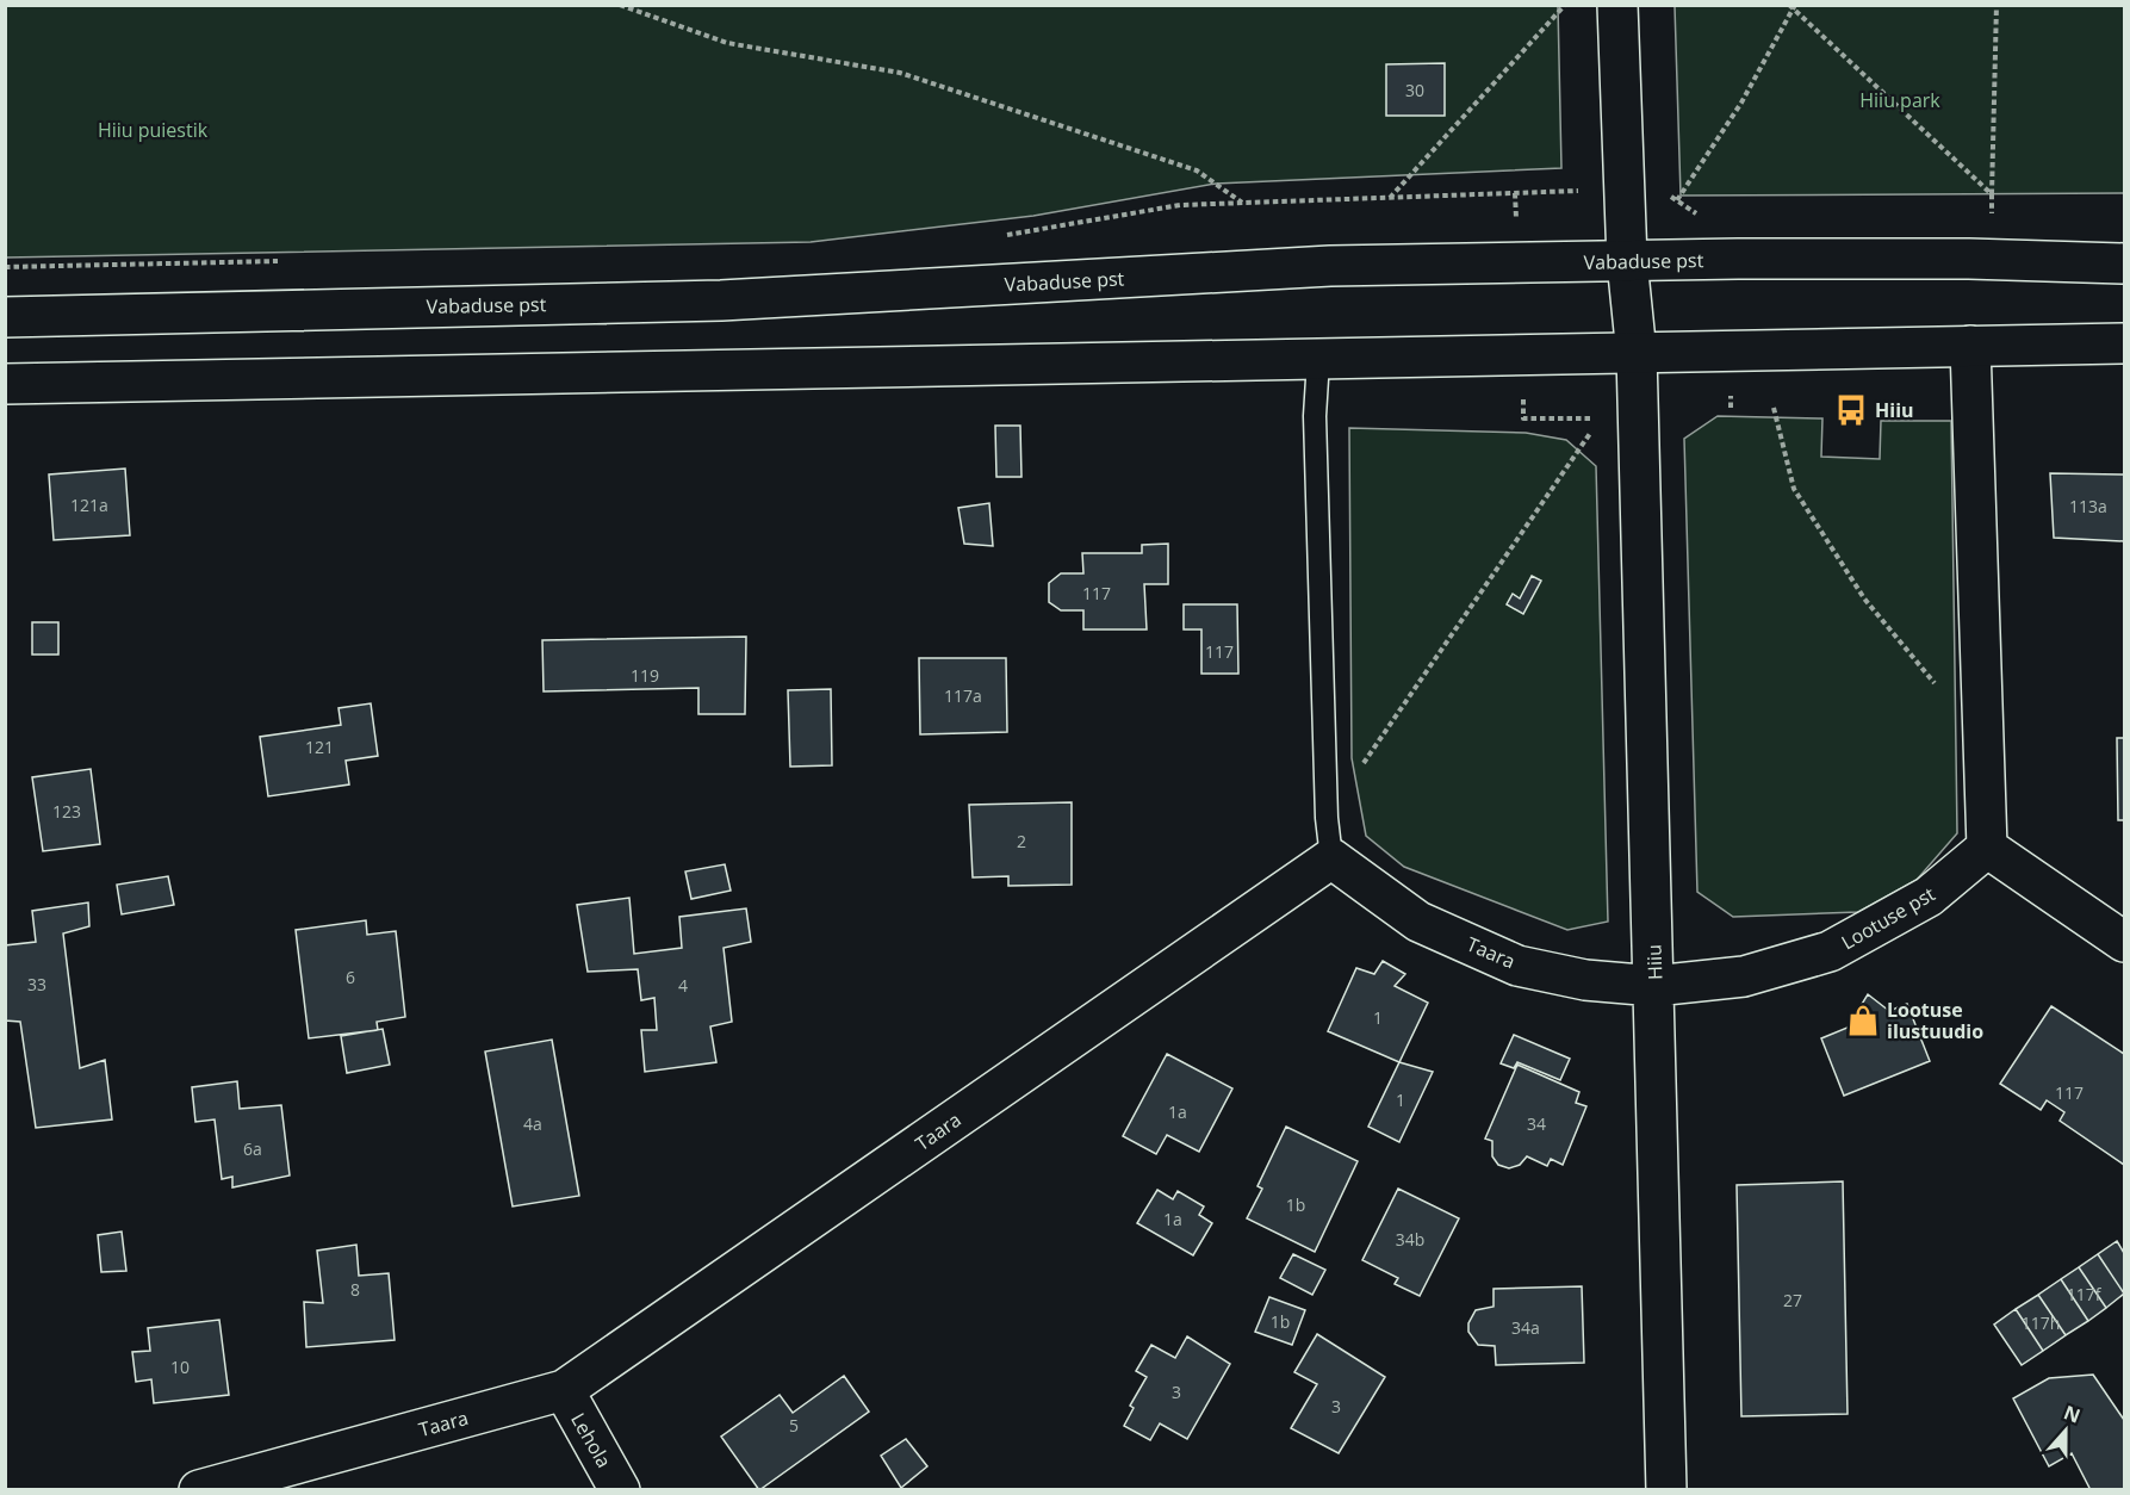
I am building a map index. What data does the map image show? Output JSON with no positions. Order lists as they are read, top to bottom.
{
  "streets": {
    "main road": [
      "Vabaduse pst",
      "Lootuse pst",
      "Taara",
      "Hiiu",
      "Lehola"
    ]
  },
  "crossings": [
    ["Vabaduse pst", "Hiiu"],
    ["Lootuse pst", "Taara"],
    ["Lootuse pst", "Hiiu"],
    ["Taara", "Hiiu"],
    ["Taara", "Lehola"]
  ],
  "parks": ["Hiiu park", "Hiiu puiestik"],
  "places": {
    "bus stop": ["Hiiu"],
    "shop": ["Lootuse ilustuudio"]
  },
  "house_numbers": [
    "30",
    "121a",
    "113a",
    "117",
    "117",
    "119",
    "117a",
    "121",
    "123",
    "2",
    "6",
    "33",
    "4",
    "1",
    "117",
    "1",
    "1a",
    "4a",
    "34",
    "6a",
    "1b",
    "1a",
    "34b",
    "8",
    "117f",
    "27",
    "1b",
    "117h",
    "34a",
    "10",
    "3",
    "3",
    "5"
  ],
  "north": "top"
}
